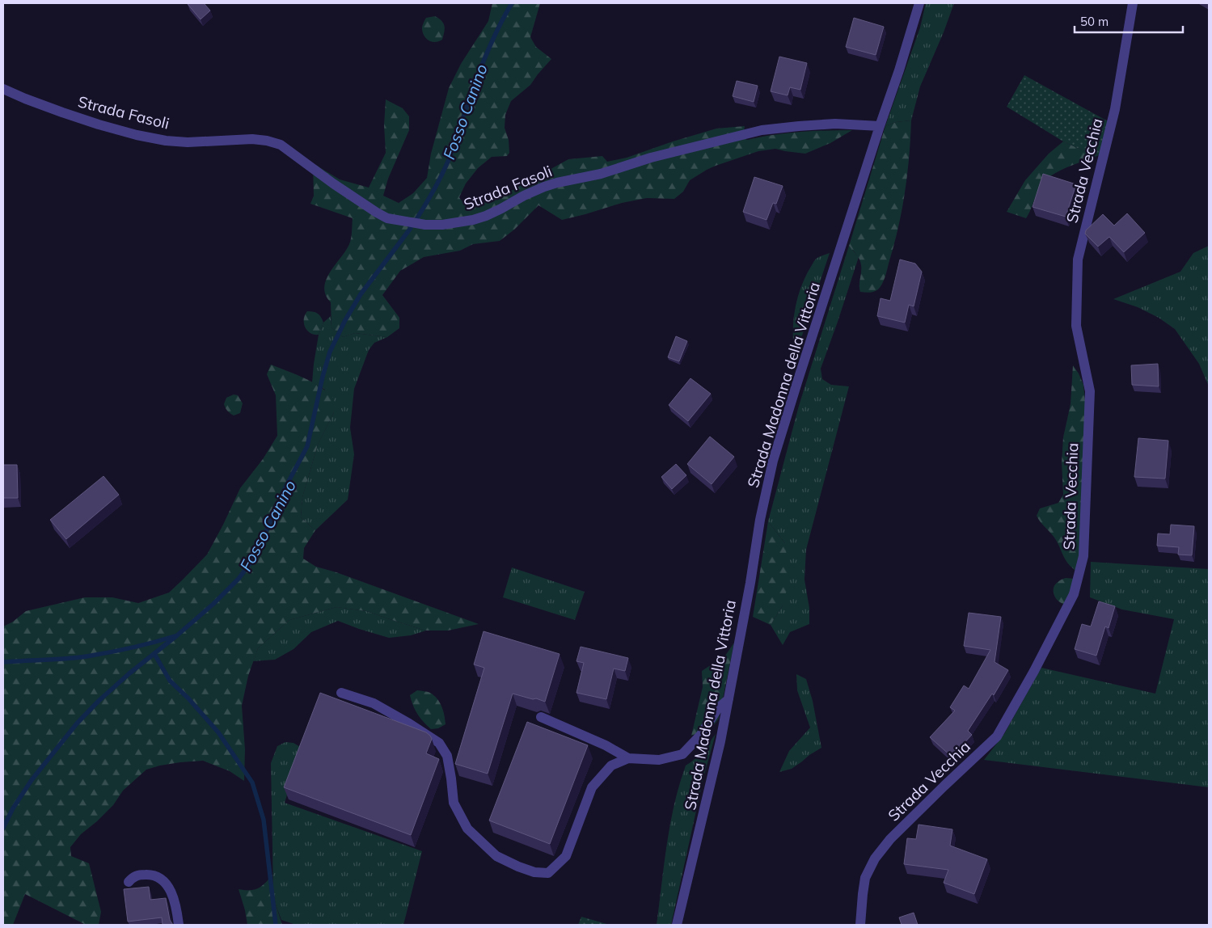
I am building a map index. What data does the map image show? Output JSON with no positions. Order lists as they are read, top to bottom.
{
  "streets": {
    "street": ["Strada Fasoli", "Strada Vecchia", "Strada Madonna della Vittoria"]
  },
  "crossings": [
    ["Strada Fasoli", "Strada Madonna della Vittoria"]
  ],
  "water": ["Fosso Canino"],
  "scale_bar": "50 m"
}
